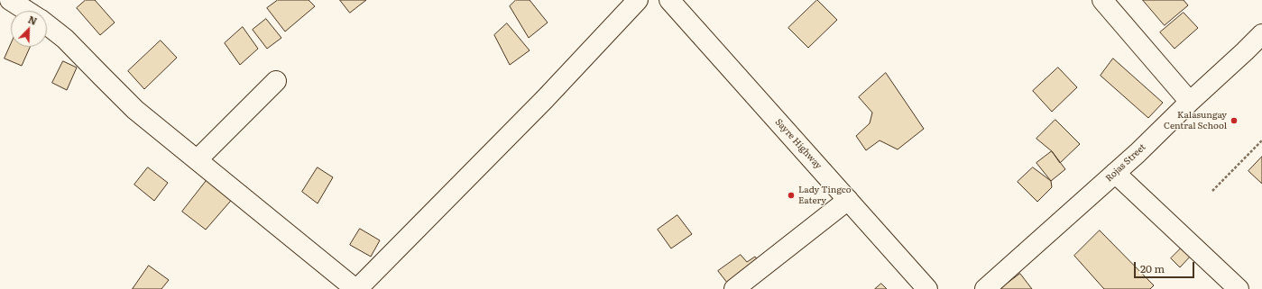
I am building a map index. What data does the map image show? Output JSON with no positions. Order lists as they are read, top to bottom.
{
  "streets": {
    "main road": ["Sayre Highway", "Rojas Street"]
  },
  "places": ["Kalasungay Central School", "Lady Tingco Eatery"],
  "scale_bar": "20 m",
  "north": "top right"
}
